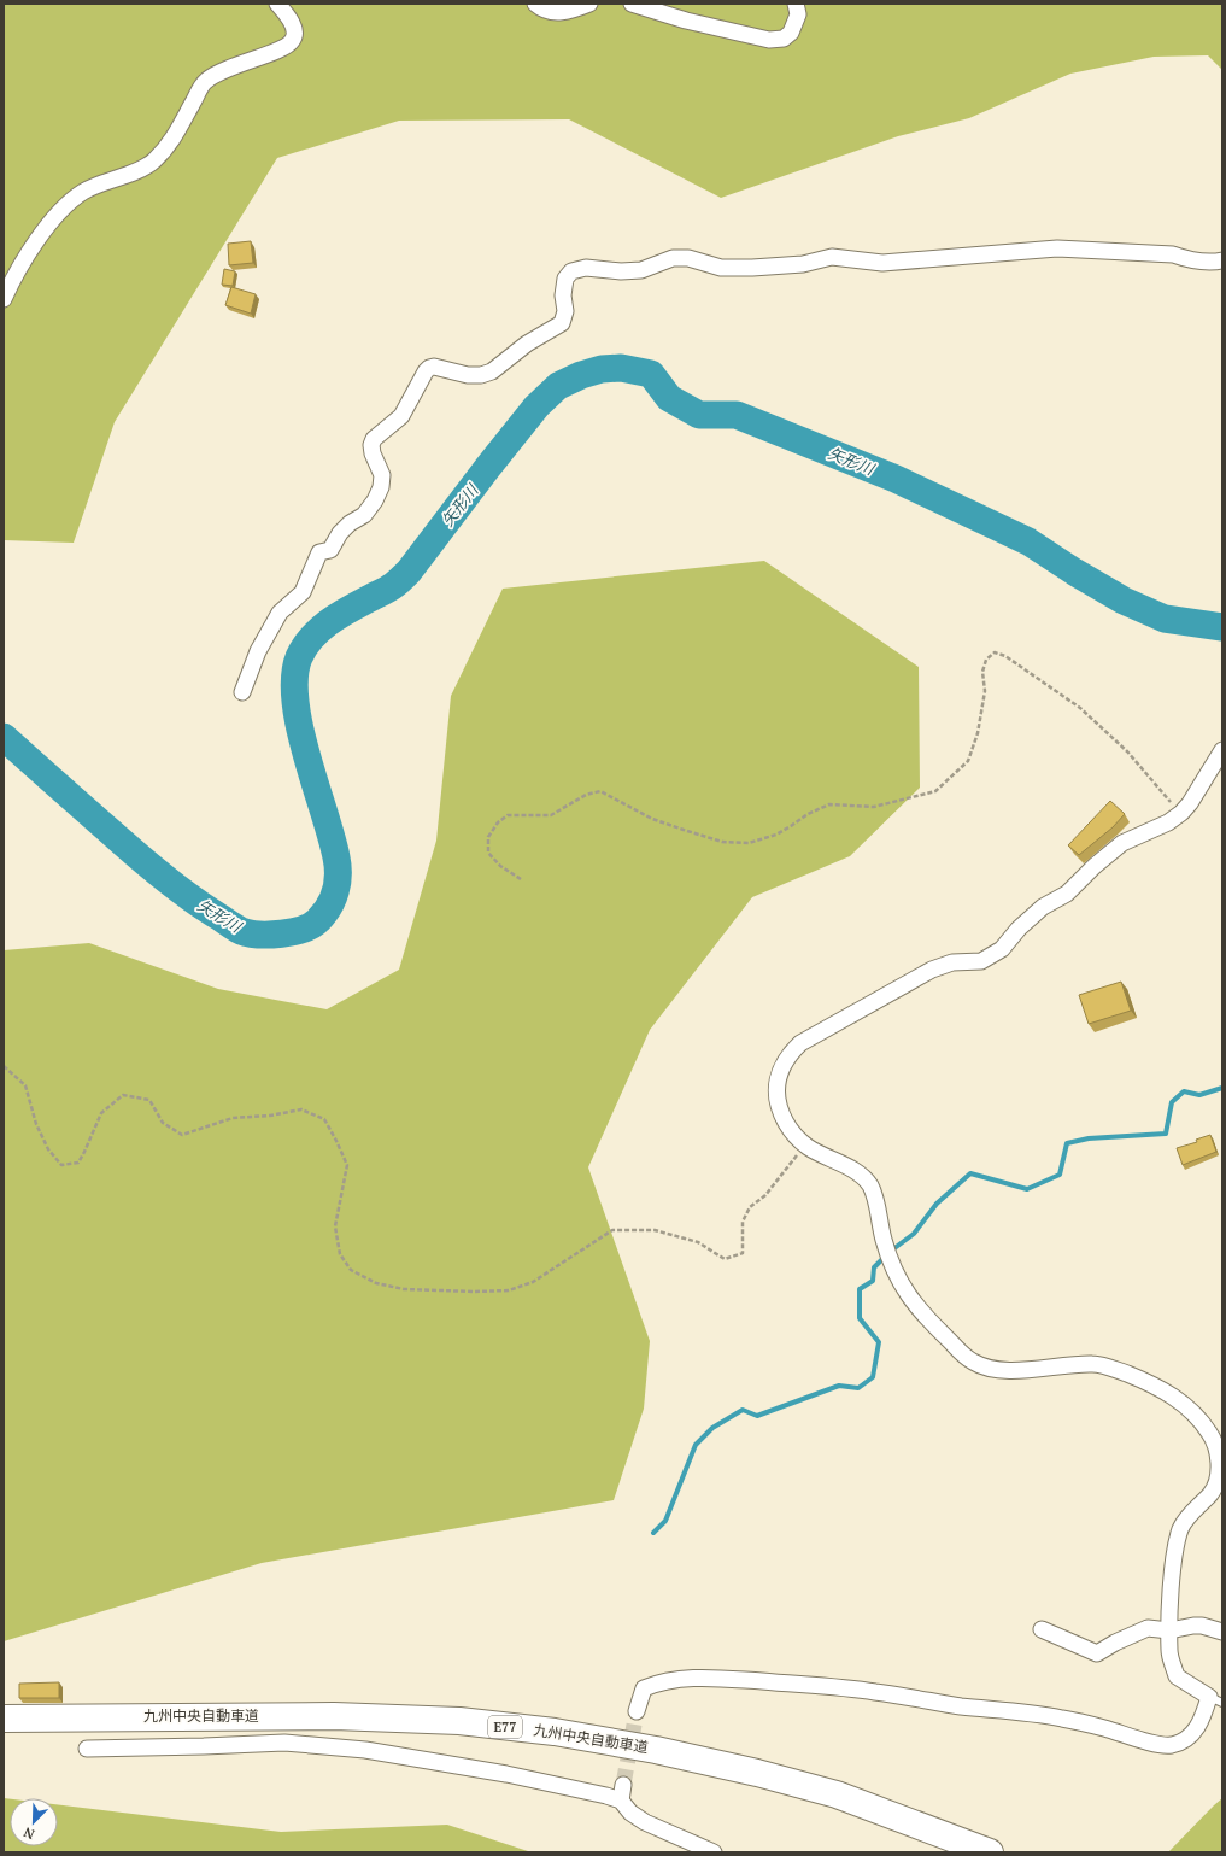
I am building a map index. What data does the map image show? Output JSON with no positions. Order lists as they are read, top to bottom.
{
  "streets": {
    "highway": ["九州中央自動車道", "E77"]
  },
  "water": ["矢形川"],
  "north": "bottom left"
}
